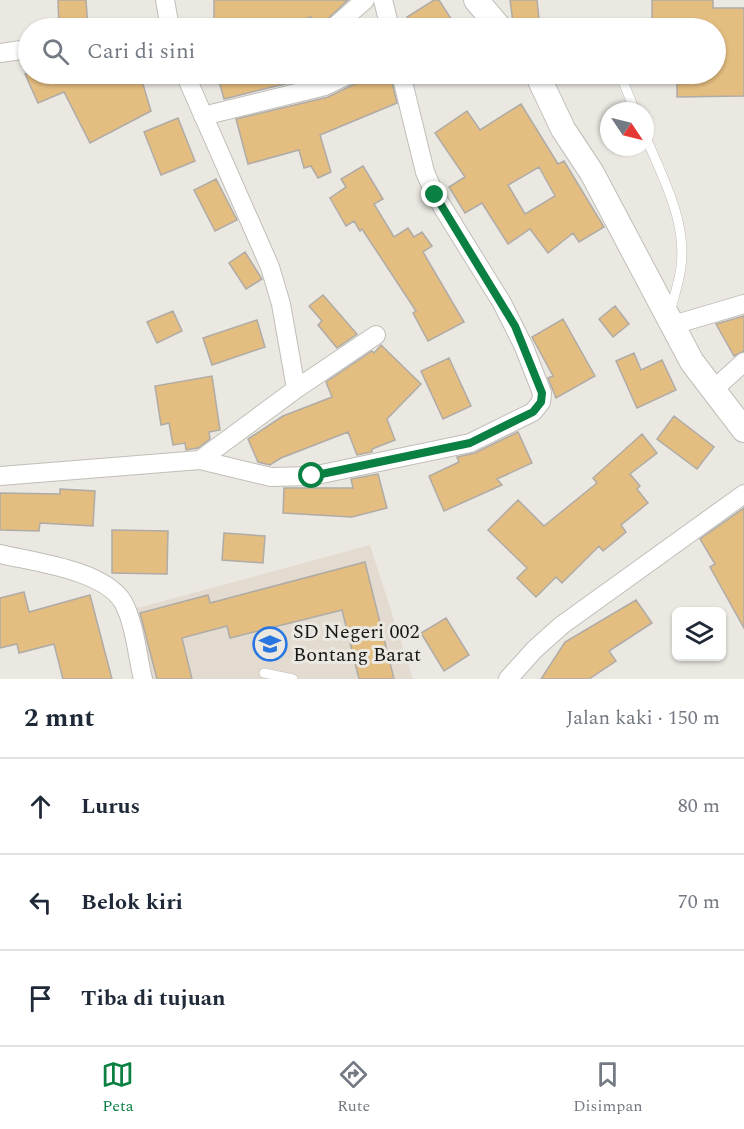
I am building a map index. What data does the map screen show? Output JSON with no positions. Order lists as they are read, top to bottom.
{
  "places": {
    "school or university": ["SD Negeri 002 Bontang Barat"]
  },
  "north": "bottom right",
  "page": {
    "search": "Cari di sini",
    "heading": ["2 mnt", "Jalan kaki · 150 m"],
    "list": [
      ["Lurus", "80 m"],
      ["Belok kiri", "70 m"],
      "Tiba di tujuan"
    ],
    "nav": ["Peta", "Rute", "Disimpan"]
  }
}
